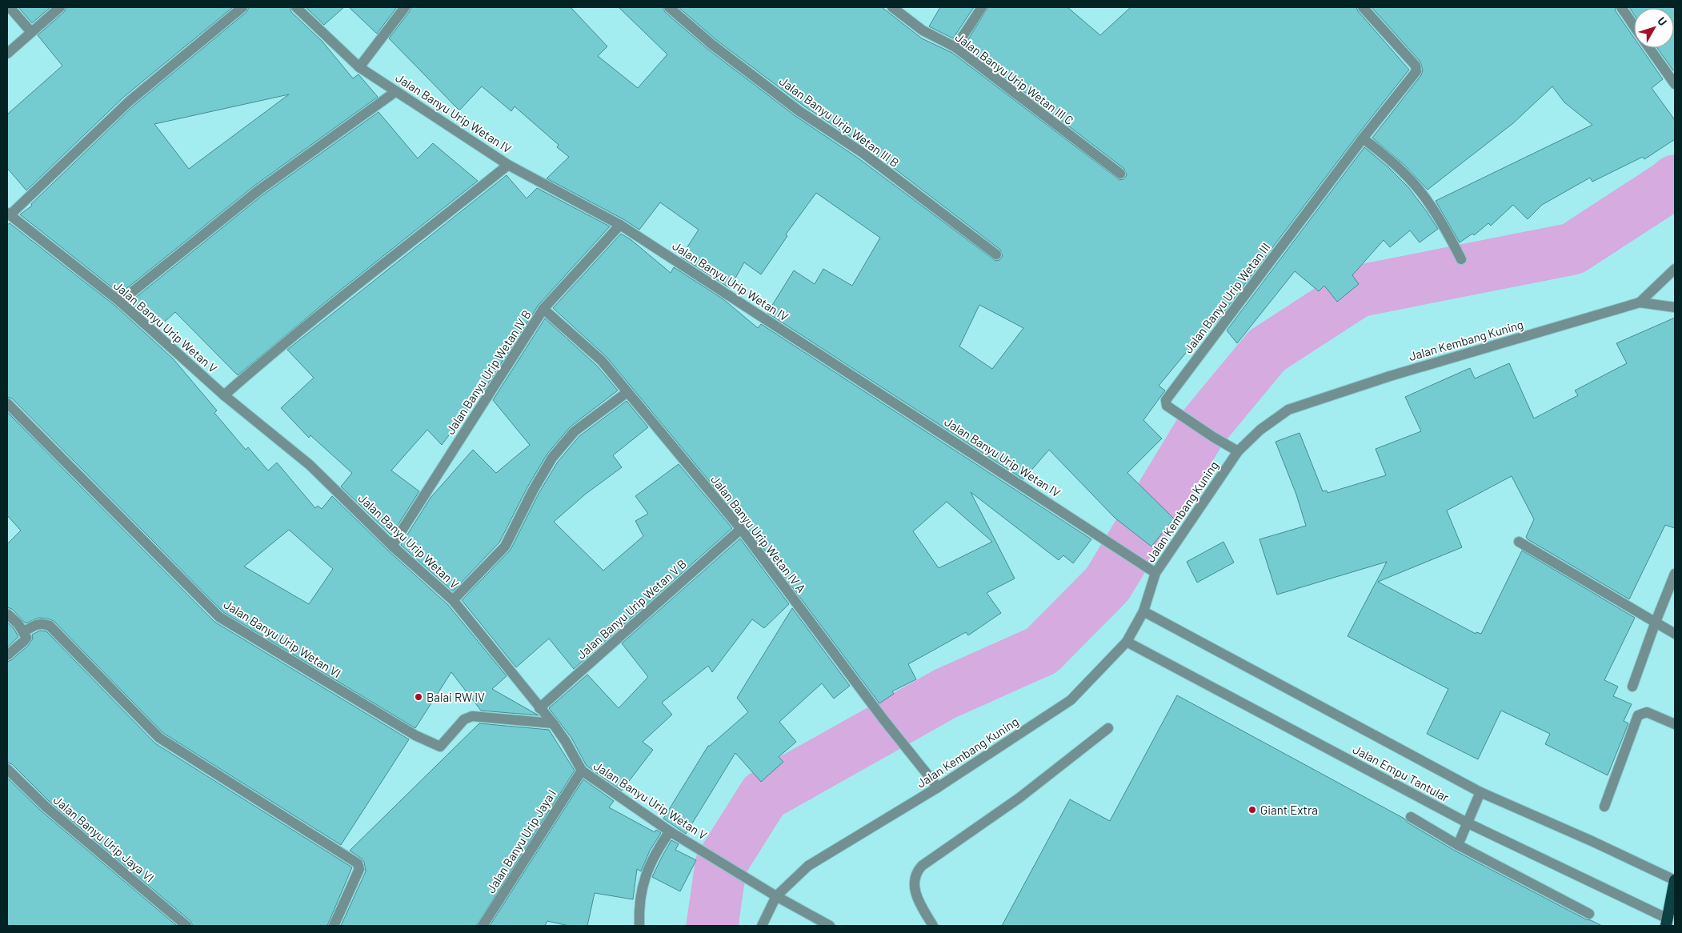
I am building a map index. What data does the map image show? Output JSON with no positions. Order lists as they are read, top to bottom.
{
  "streets": {
    "street": [
      "Jalan Banyu Urip Wetan III C",
      "Jalan Banyu Urip Wetan IV",
      "Jalan Banyu Urip Wetan III B",
      "Jalan Banyu Urip Wetan III",
      "Jalan Banyu Urip Wetan V",
      "Jalan Kembang Kuning",
      "Jalan Banyu Urip Wetan IV B",
      "Jalan Banyu Urip Wetan IV A",
      "Jalan Banyu Urip Wetan V B",
      "Jalan Banyu Urip Wetan VI",
      "Jalan Empu Tantular",
      "Jalan Banyu Urip Jaya VI",
      "Jalan Banyu Urip Jaya I"
    ]
  },
  "crossings": [
    ["Jalan Banyu Urip Wetan IV", "Jalan Kembang Kuning"],
    ["Jalan Banyu Urip Wetan IV", "Jalan Banyu Urip Wetan IV B"],
    ["Jalan Banyu Urip Wetan III", "Jalan Kembang Kuning"],
    ["Jalan Banyu Urip Wetan V", "Jalan Kembang Kuning"],
    ["Jalan Banyu Urip Wetan V", "Jalan Banyu Urip Wetan IV B"],
    ["Jalan Banyu Urip Wetan V", "Jalan Banyu Urip Wetan V B"],
    ["Jalan Banyu Urip Wetan V", "Jalan Banyu Urip Wetan VI"],
    ["Jalan Banyu Urip Wetan V", "Jalan Banyu Urip Jaya I"],
    ["Jalan Kembang Kuning", "Jalan Banyu Urip Wetan IV A"],
    ["Jalan Kembang Kuning", "Jalan Empu Tantular"],
    ["Jalan Banyu Urip Wetan IV B", "Jalan Banyu Urip Wetan IV A"],
    ["Jalan Banyu Urip Wetan IV A", "Jalan Banyu Urip Wetan V B"]
  ],
  "places": ["Balai RW IV", "Giant Extra"],
  "north": "top right"
}
